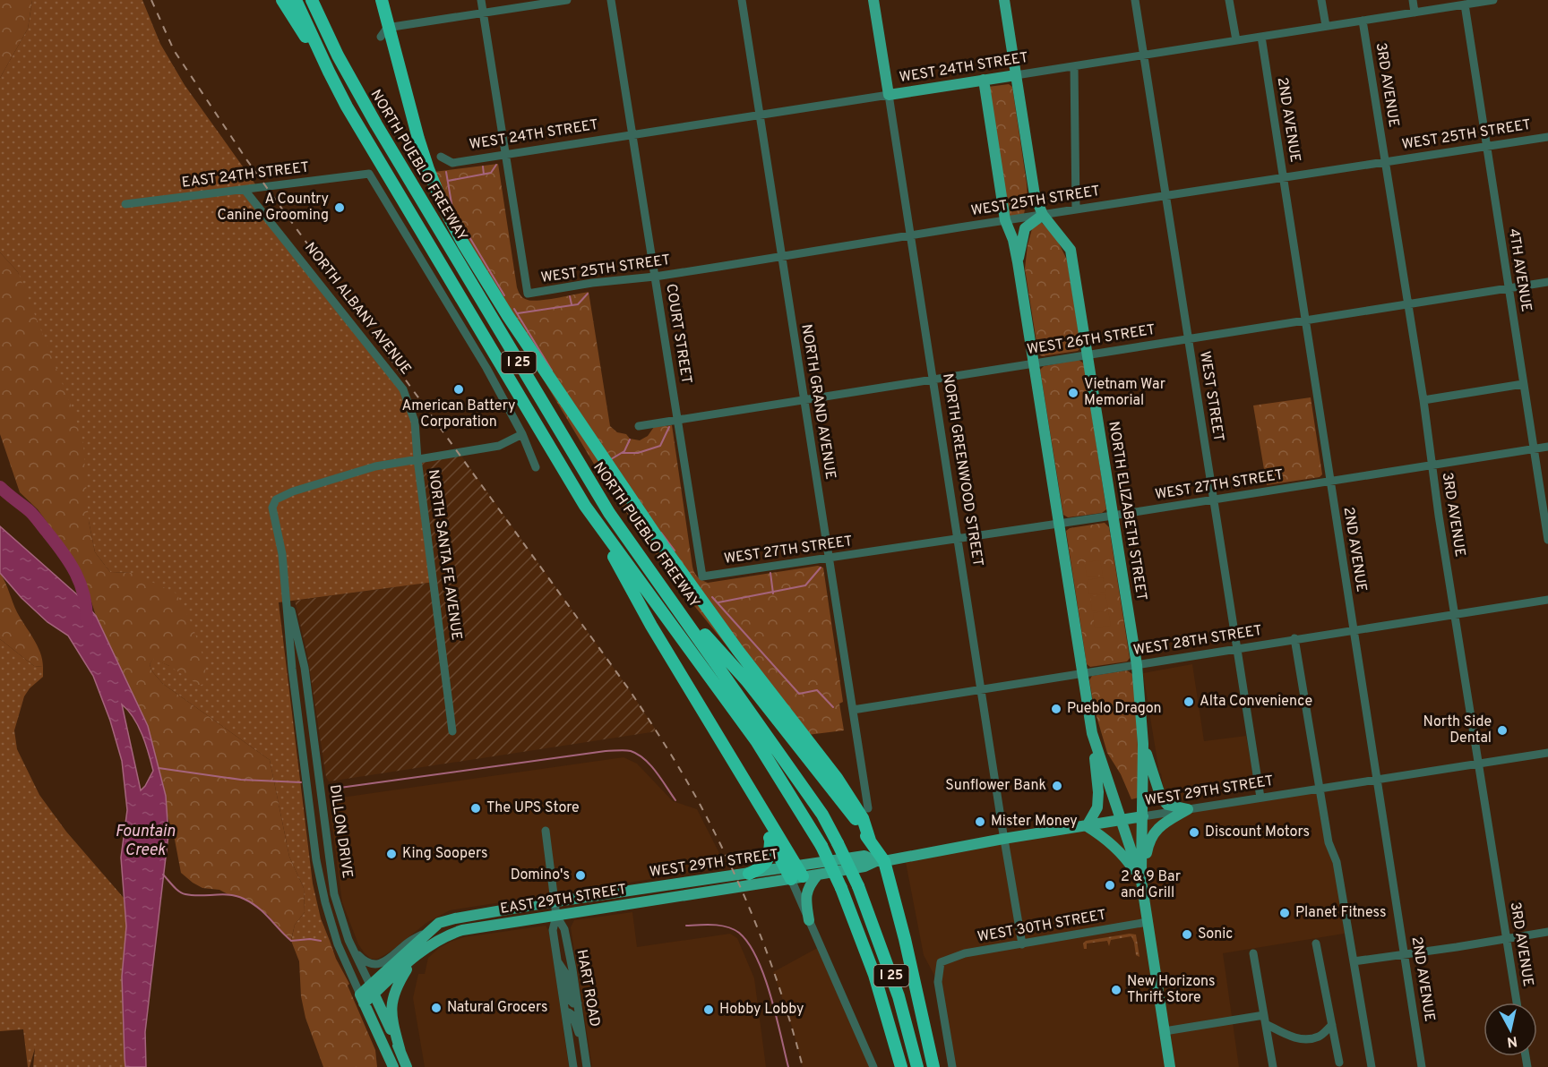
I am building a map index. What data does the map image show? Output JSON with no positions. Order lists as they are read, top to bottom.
{
  "streets": {
    "highway": ["NORTH PUEBLO FREEWAY", "I 25"],
    "main road": [
      "WEST 24TH STREET",
      "NORTH GREENWOOD STREET",
      "NORTH ELIZABETH STREET",
      "WEST 29TH STREET",
      "DILLON DRIVE",
      "EAST 29TH STREET"
    ],
    "street": [
      "3RD AVENUE",
      "2ND AVENUE",
      "WEST 25TH STREET",
      "EAST 24TH STREET",
      "4TH AVENUE",
      "NORTH ALBANY AVENUE",
      "COURT STREET",
      "WEST 26TH STREET",
      "WEST STREET",
      "NORTH GRAND AVENUE",
      "WEST 27TH STREET",
      "NORTH SANTA FE AVENUE",
      "WEST 28TH STREET",
      "WEST 30TH STREET",
      "HART ROAD"
    ]
  },
  "crossings": [
    ["WEST 24TH STREET", "3RD AVENUE"],
    ["WEST 24TH STREET", "2ND AVENUE"],
    ["WEST 24TH STREET", "WEST 25TH STREET"],
    ["WEST 24TH STREET", "4TH AVENUE"],
    ["WEST 24TH STREET", "COURT STREET"],
    ["WEST 24TH STREET", "WEST STREET"],
    ["WEST 24TH STREET", "NORTH GRAND AVENUE"],
    ["WEST 24TH STREET", "NORTH GREENWOOD STREET"],
    ["WEST 24TH STREET", "NORTH ELIZABETH STREET"],
    ["3RD AVENUE", "WEST 25TH STREET"],
    ["3RD AVENUE", "WEST 26TH STREET"],
    ["3RD AVENUE", "WEST 27TH STREET"],
    ["3RD AVENUE", "WEST 28TH STREET"],
    ["3RD AVENUE", "WEST 29TH STREET"],
    ["2ND AVENUE", "WEST 25TH STREET"],
    ["2ND AVENUE", "WEST 26TH STREET"],
    ["2ND AVENUE", "WEST 27TH STREET"],
    ["2ND AVENUE", "WEST 28TH STREET"],
    ["2ND AVENUE", "WEST 29TH STREET"],
    ["WEST 25TH STREET", "4TH AVENUE"],
    ["WEST 25TH STREET", "COURT STREET"],
    ["WEST 25TH STREET", "WEST STREET"],
    ["WEST 25TH STREET", "NORTH GRAND AVENUE"],
    ["WEST 25TH STREET", "NORTH GREENWOOD STREET"],
    ["WEST 25TH STREET", "NORTH ELIZABETH STREET"],
    ["EAST 24TH STREET", "NORTH ALBANY AVENUE"],
    ["EAST 24TH STREET", "NORTH SANTA FE AVENUE"],
    ["4TH AVENUE", "WEST 26TH STREET"],
    ["4TH AVENUE", "WEST 27TH STREET"],
    ["NORTH ALBANY AVENUE", "NORTH SANTA FE AVENUE"],
    ["NORTH ALBANY AVENUE", "DILLON DRIVE"],
    ["COURT STREET", "WEST 26TH STREET"],
    ["COURT STREET", "WEST 27TH STREET"],
    ["WEST 26TH STREET", "WEST STREET"],
    ["WEST 26TH STREET", "NORTH GRAND AVENUE"],
    ["WEST 26TH STREET", "NORTH GREENWOOD STREET"],
    ["WEST 26TH STREET", "NORTH ELIZABETH STREET"],
    ["WEST STREET", "WEST 27TH STREET"],
    ["WEST STREET", "WEST 28TH STREET"],
    ["WEST STREET", "WEST 29TH STREET"],
    ["NORTH GRAND AVENUE", "WEST 27TH STREET"],
    ["NORTH GRAND AVENUE", "WEST 28TH STREET"],
    ["NORTH GREENWOOD STREET", "WEST 27TH STREET"],
    ["NORTH GREENWOOD STREET", "WEST 28TH STREET"],
    ["NORTH GREENWOOD STREET", "WEST 29TH STREET"],
    ["NORTH GREENWOOD STREET", "WEST 30TH STREET"],
    ["WEST 27TH STREET", "NORTH ELIZABETH STREET"],
    ["NORTH ELIZABETH STREET", "WEST 28TH STREET"],
    ["NORTH ELIZABETH STREET", "WEST 29TH STREET"],
    ["NORTH ELIZABETH STREET", "WEST 30TH STREET"],
    ["NORTH SANTA FE AVENUE", "DILLON DRIVE"],
    ["WEST 29TH STREET", "EAST 29TH STREET"],
    ["WEST 29TH STREET", "HART ROAD"],
    ["DILLON DRIVE", "EAST 29TH STREET"],
    ["EAST 29TH STREET", "HART ROAD"]
  ],
  "water": ["Fountain Creek"],
  "places": [
    "A Country Canine Grooming",
    "American Battery Corporation",
    "Vietnam War Memorial",
    "Alta Convenience",
    "Pueblo Dragon",
    "North Side Dental",
    "Sunflower Bank",
    "The UPS Store",
    "Mister Money",
    "Discount Motors",
    "King Soopers",
    "Domino's",
    "2 & 9 Bar and Grill",
    "Planet Fitness",
    "Sonic",
    "New Horizons Thrift Store",
    "Natural Grocers",
    "Hobby Lobby"
  ],
  "north": "bottom"
}
